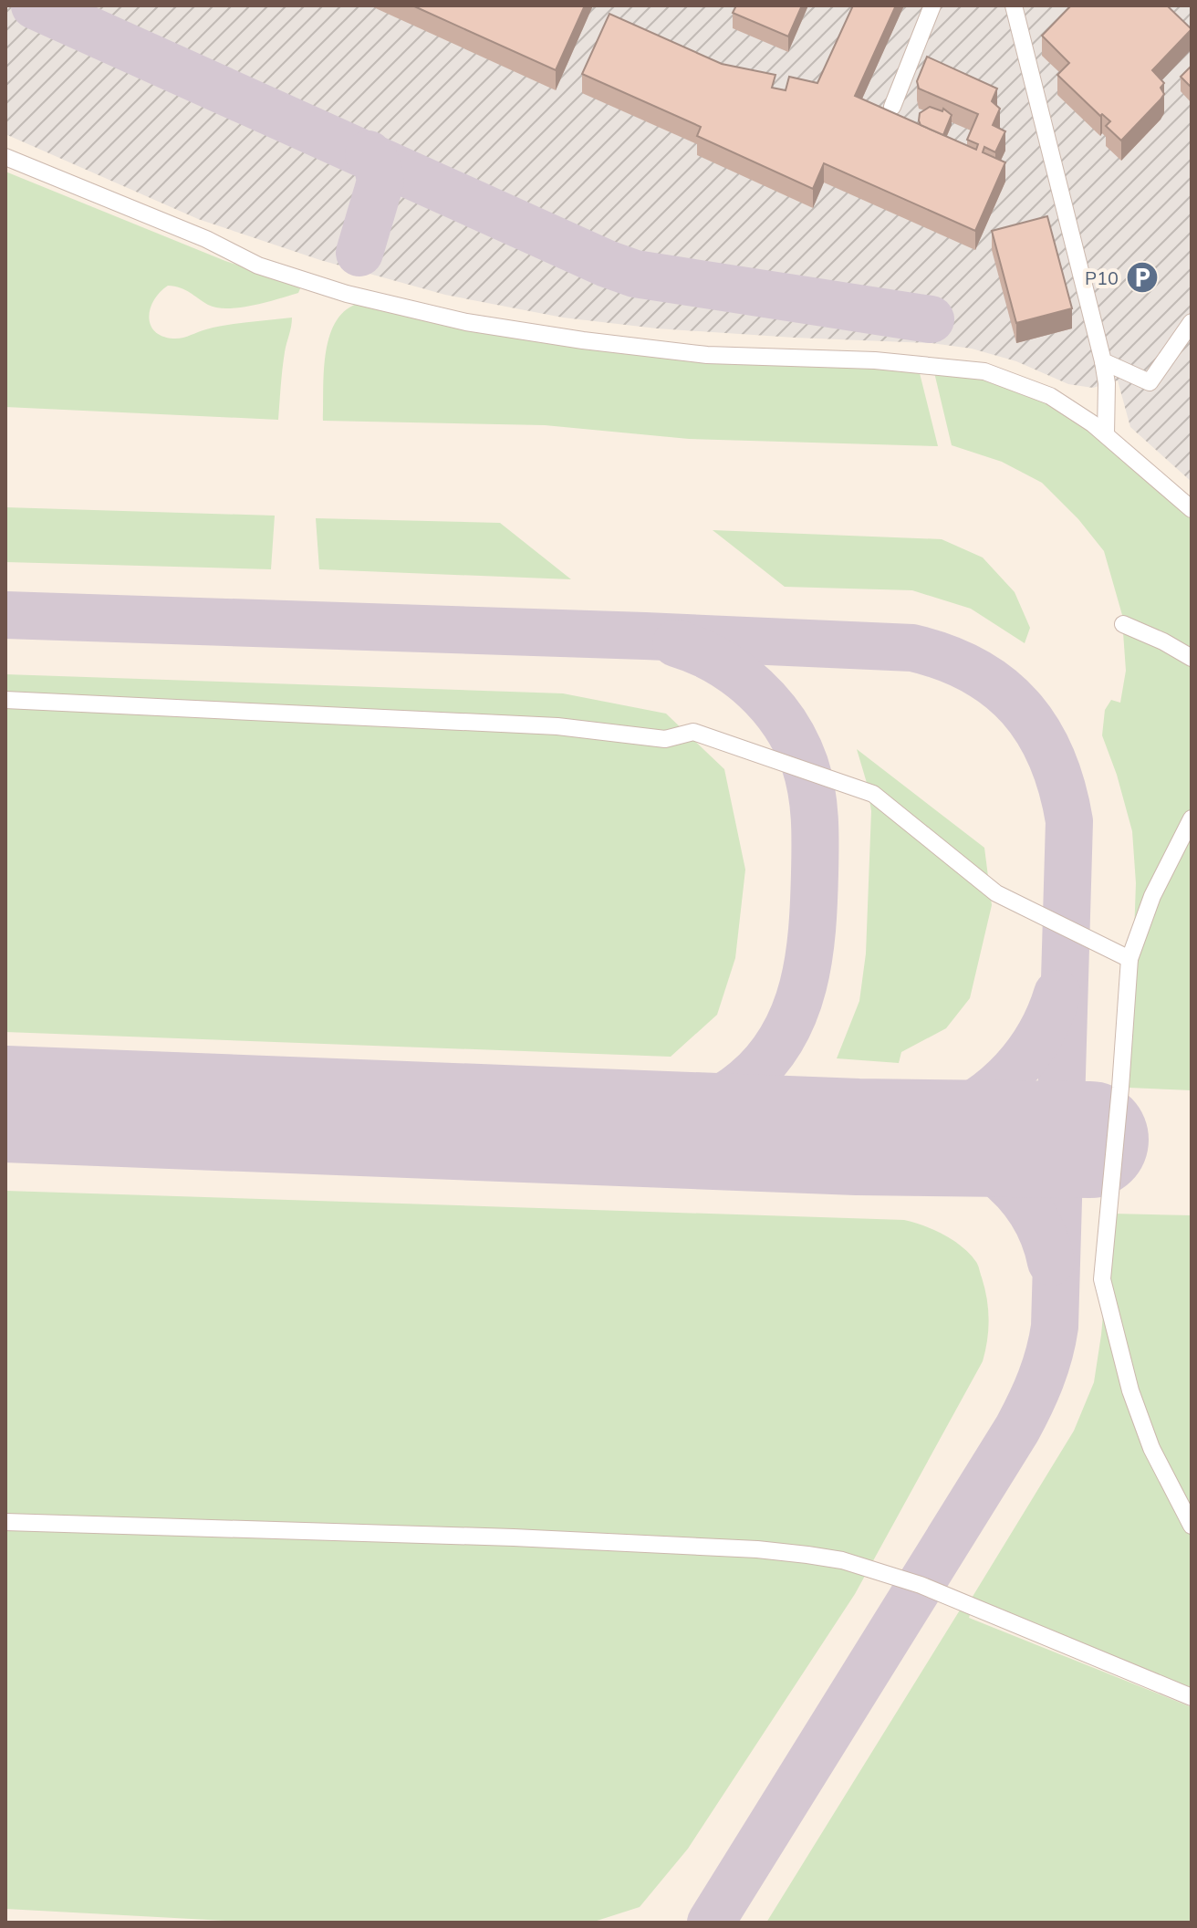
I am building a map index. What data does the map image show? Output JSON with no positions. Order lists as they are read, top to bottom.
{
  "places": {
    "parking": ["P10"]
  }
}
